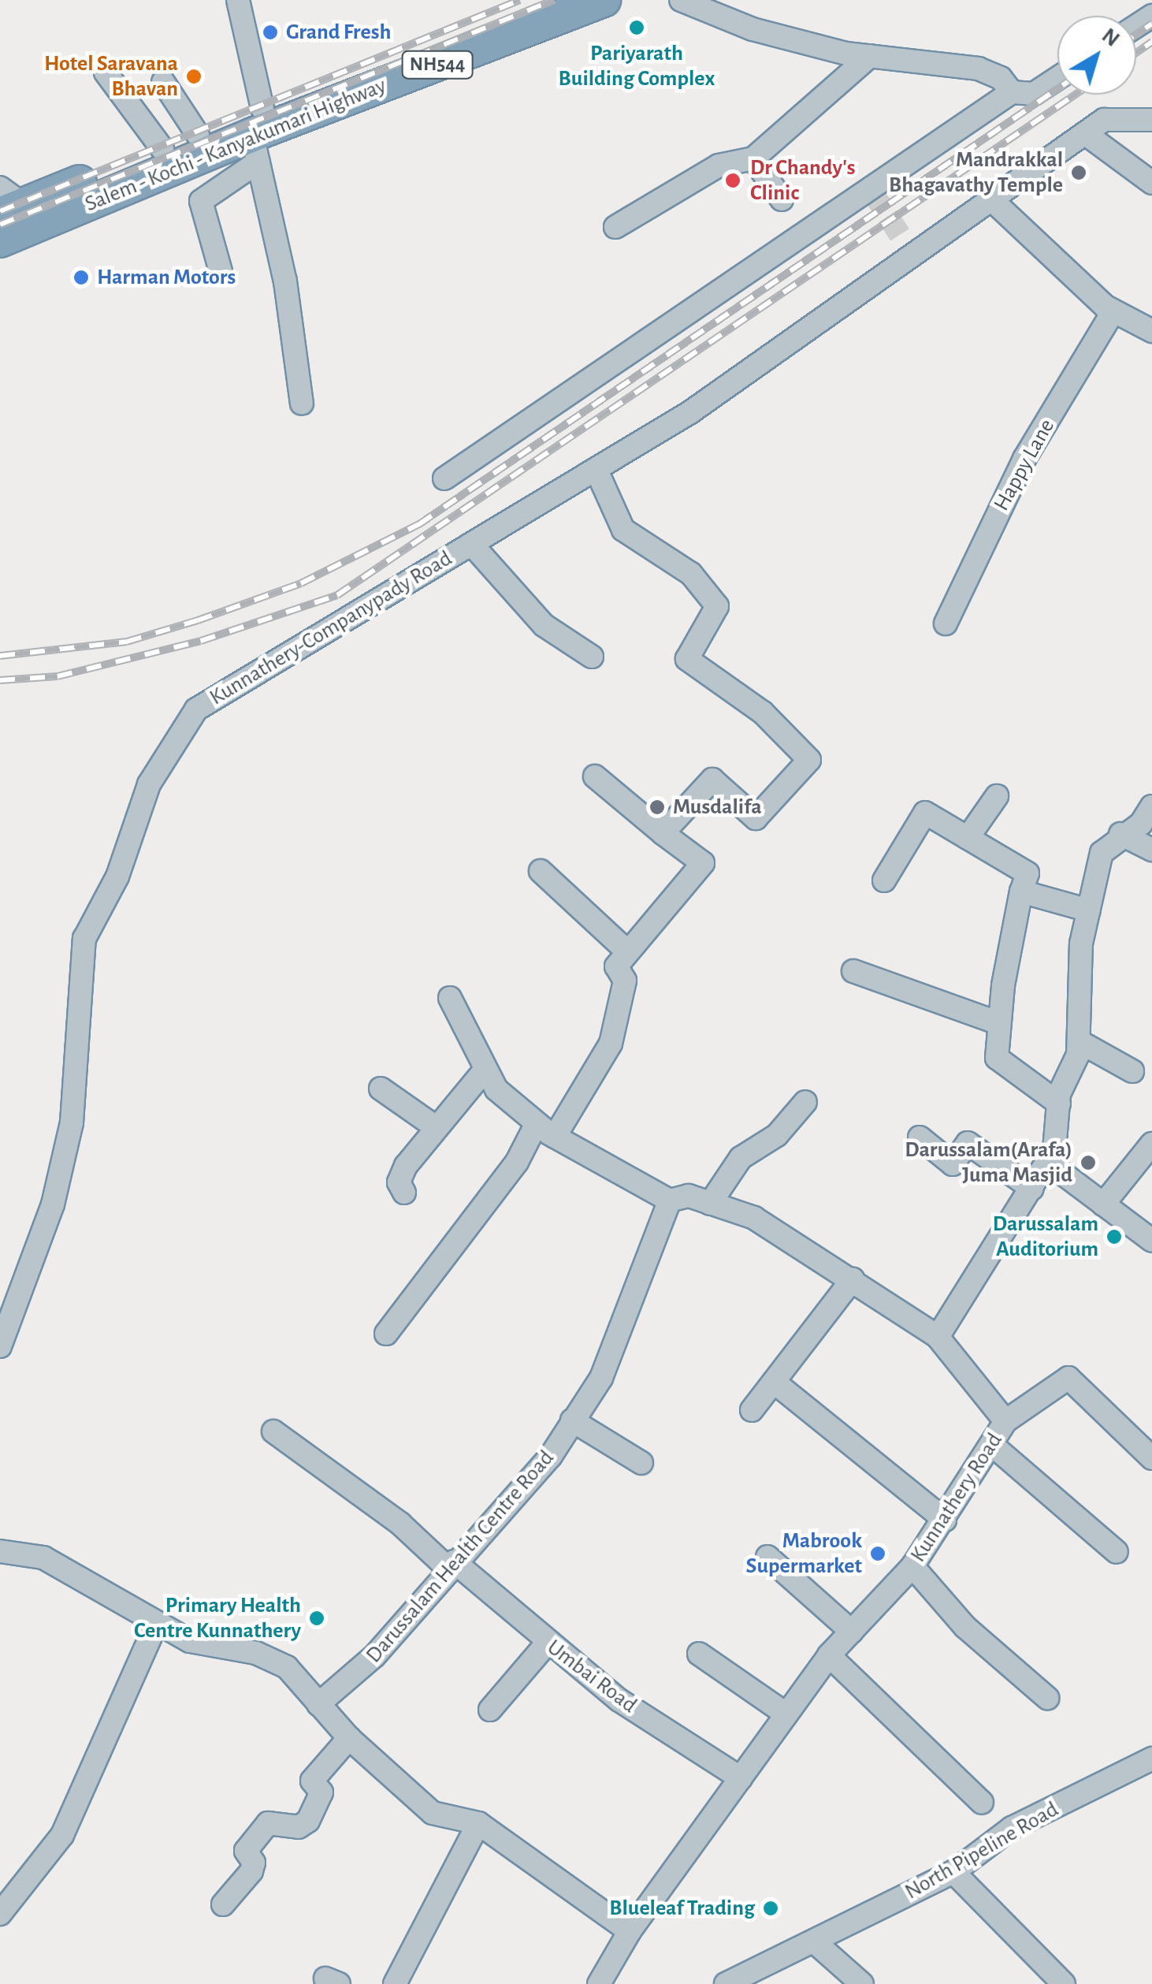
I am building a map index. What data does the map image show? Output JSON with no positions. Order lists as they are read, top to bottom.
{
  "streets": {
    "highway": ["NH544", "Salem - Kochi - Kanyakumari Highway"],
    "street": [
      "Happy Lane",
      "Kunnathery-Companypady Road",
      "Kunnathery Road",
      "Darussalam Health Centre Road",
      "Umbai Road",
      "North Pipeline Road"
    ]
  },
  "crossings": [
    ["Kunnathery Road", "Umbai Road"],
    ["Darussalam Health Centre Road", "Umbai Road"]
  ],
  "places": [
    "Pariyarath Building Complex",
    "Grand Fresh",
    "Hotel Saravana Bhavan",
    "Mandrakkal Bhagavathy Temple",
    "Dr Chandy's Clinic",
    "Harman Motors",
    "Musdalifa",
    "Darussalam(Arafa) Juma Masjid",
    "Darussalam Auditorium",
    "Mabrook Supermarket",
    "Primary Health Centre Kunnathery",
    "Blueleaf Trading"
  ],
  "north": "top right"
}
